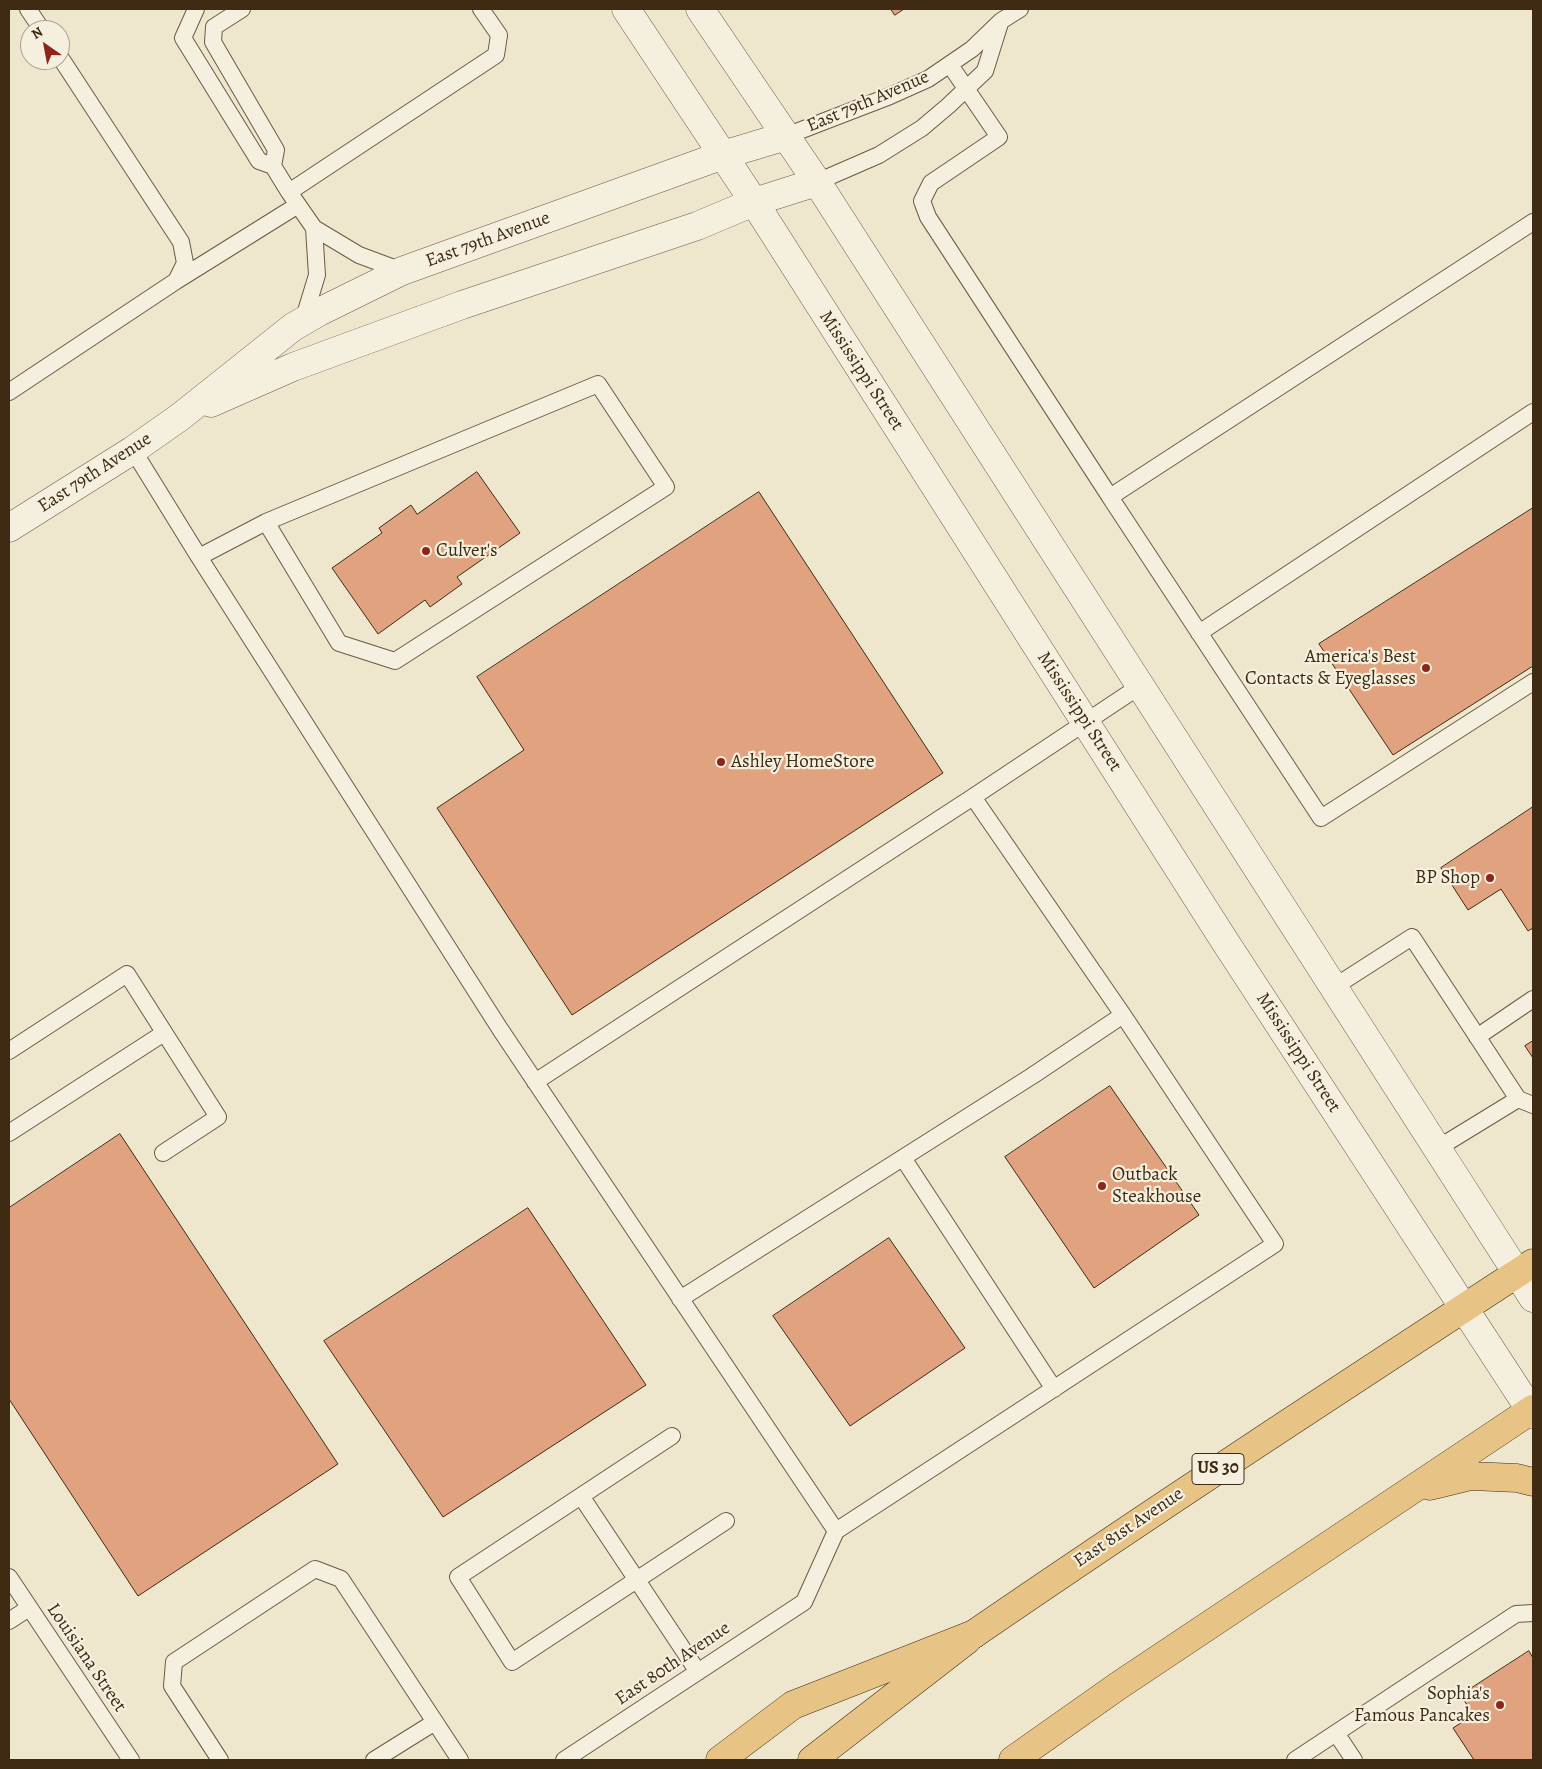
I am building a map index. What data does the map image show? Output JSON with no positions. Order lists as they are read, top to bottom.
{
  "streets": {
    "main road": ["US 30", "East 81st Avenue"],
    "street": ["East 79th Avenue", "Mississippi Street"],
    "lane": ["Louisiana Street", "East 80th Avenue"]
  },
  "crossings": [
    ["East 79th Avenue", "Mississippi Street"],
    ["Mississippi Street", "East 81st Avenue"]
  ],
  "places": [
    "Culver's",
    "America's Best Contacts & Eyeglasses",
    "Ashley HomeStore",
    "BP Shop",
    "Outback Steakhouse",
    "Sophia's Famous Pancakes"
  ],
  "north": "top left"
}
